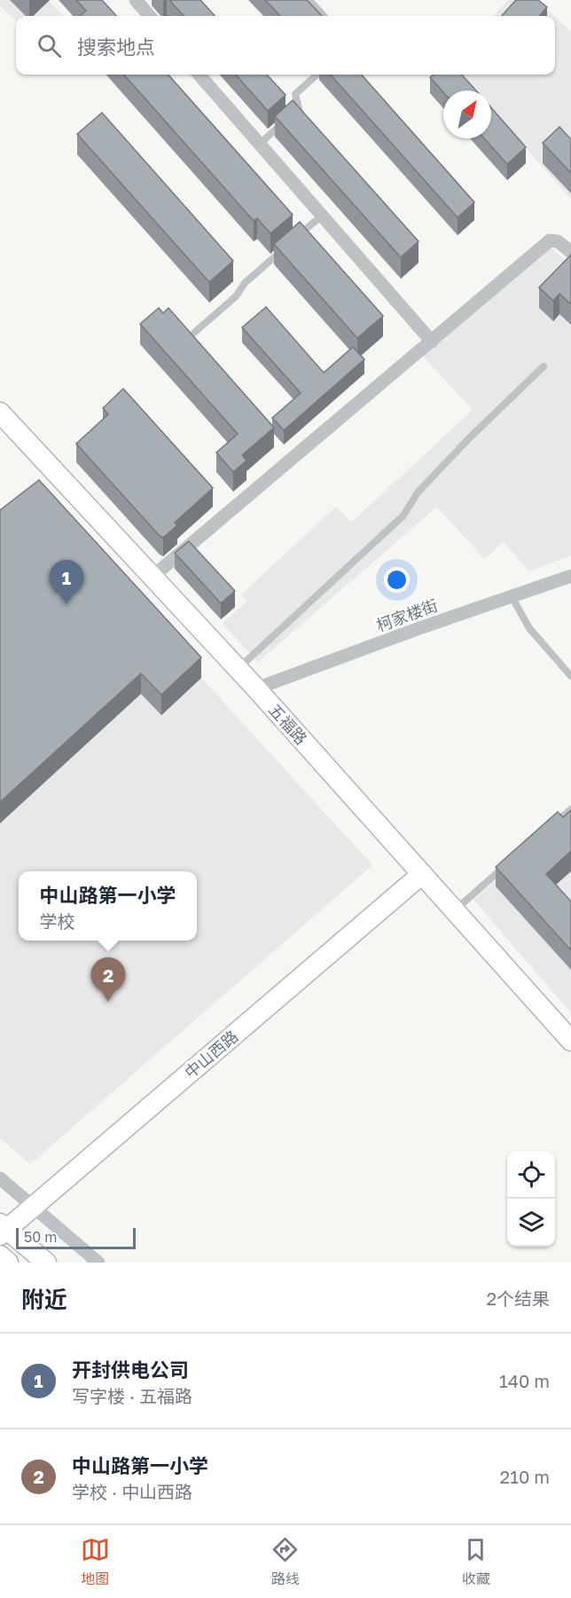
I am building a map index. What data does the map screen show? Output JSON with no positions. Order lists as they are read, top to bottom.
{
  "streets": {
    "street": ["柯家楼街", "五福路", "中山西路"]
  },
  "crossings": [
    ["柯家楼街", "五福路"],
    ["五福路", "中山西路"]
  ],
  "scale_bar": "50 m",
  "north": "top right",
  "page": {
    "search": "搜索地点",
    "pins": ["1", "2"],
    "popup": ["中山路第一小学", "学校"],
    "scale": "50 m",
    "heading": ["附近", "2个结果"],
    "list": [
      {
        "mark": "1",
        "name": "开封供电公司",
        "note": "写字楼 · 五福路",
        "value": "140 m"
      },
      {
        "mark": "2",
        "name": "中山路第一小学",
        "note": "学校 · 中山西路",
        "value": "210 m"
      }
    ],
    "nav": ["地图", "路线", "收藏"]
  }
}
